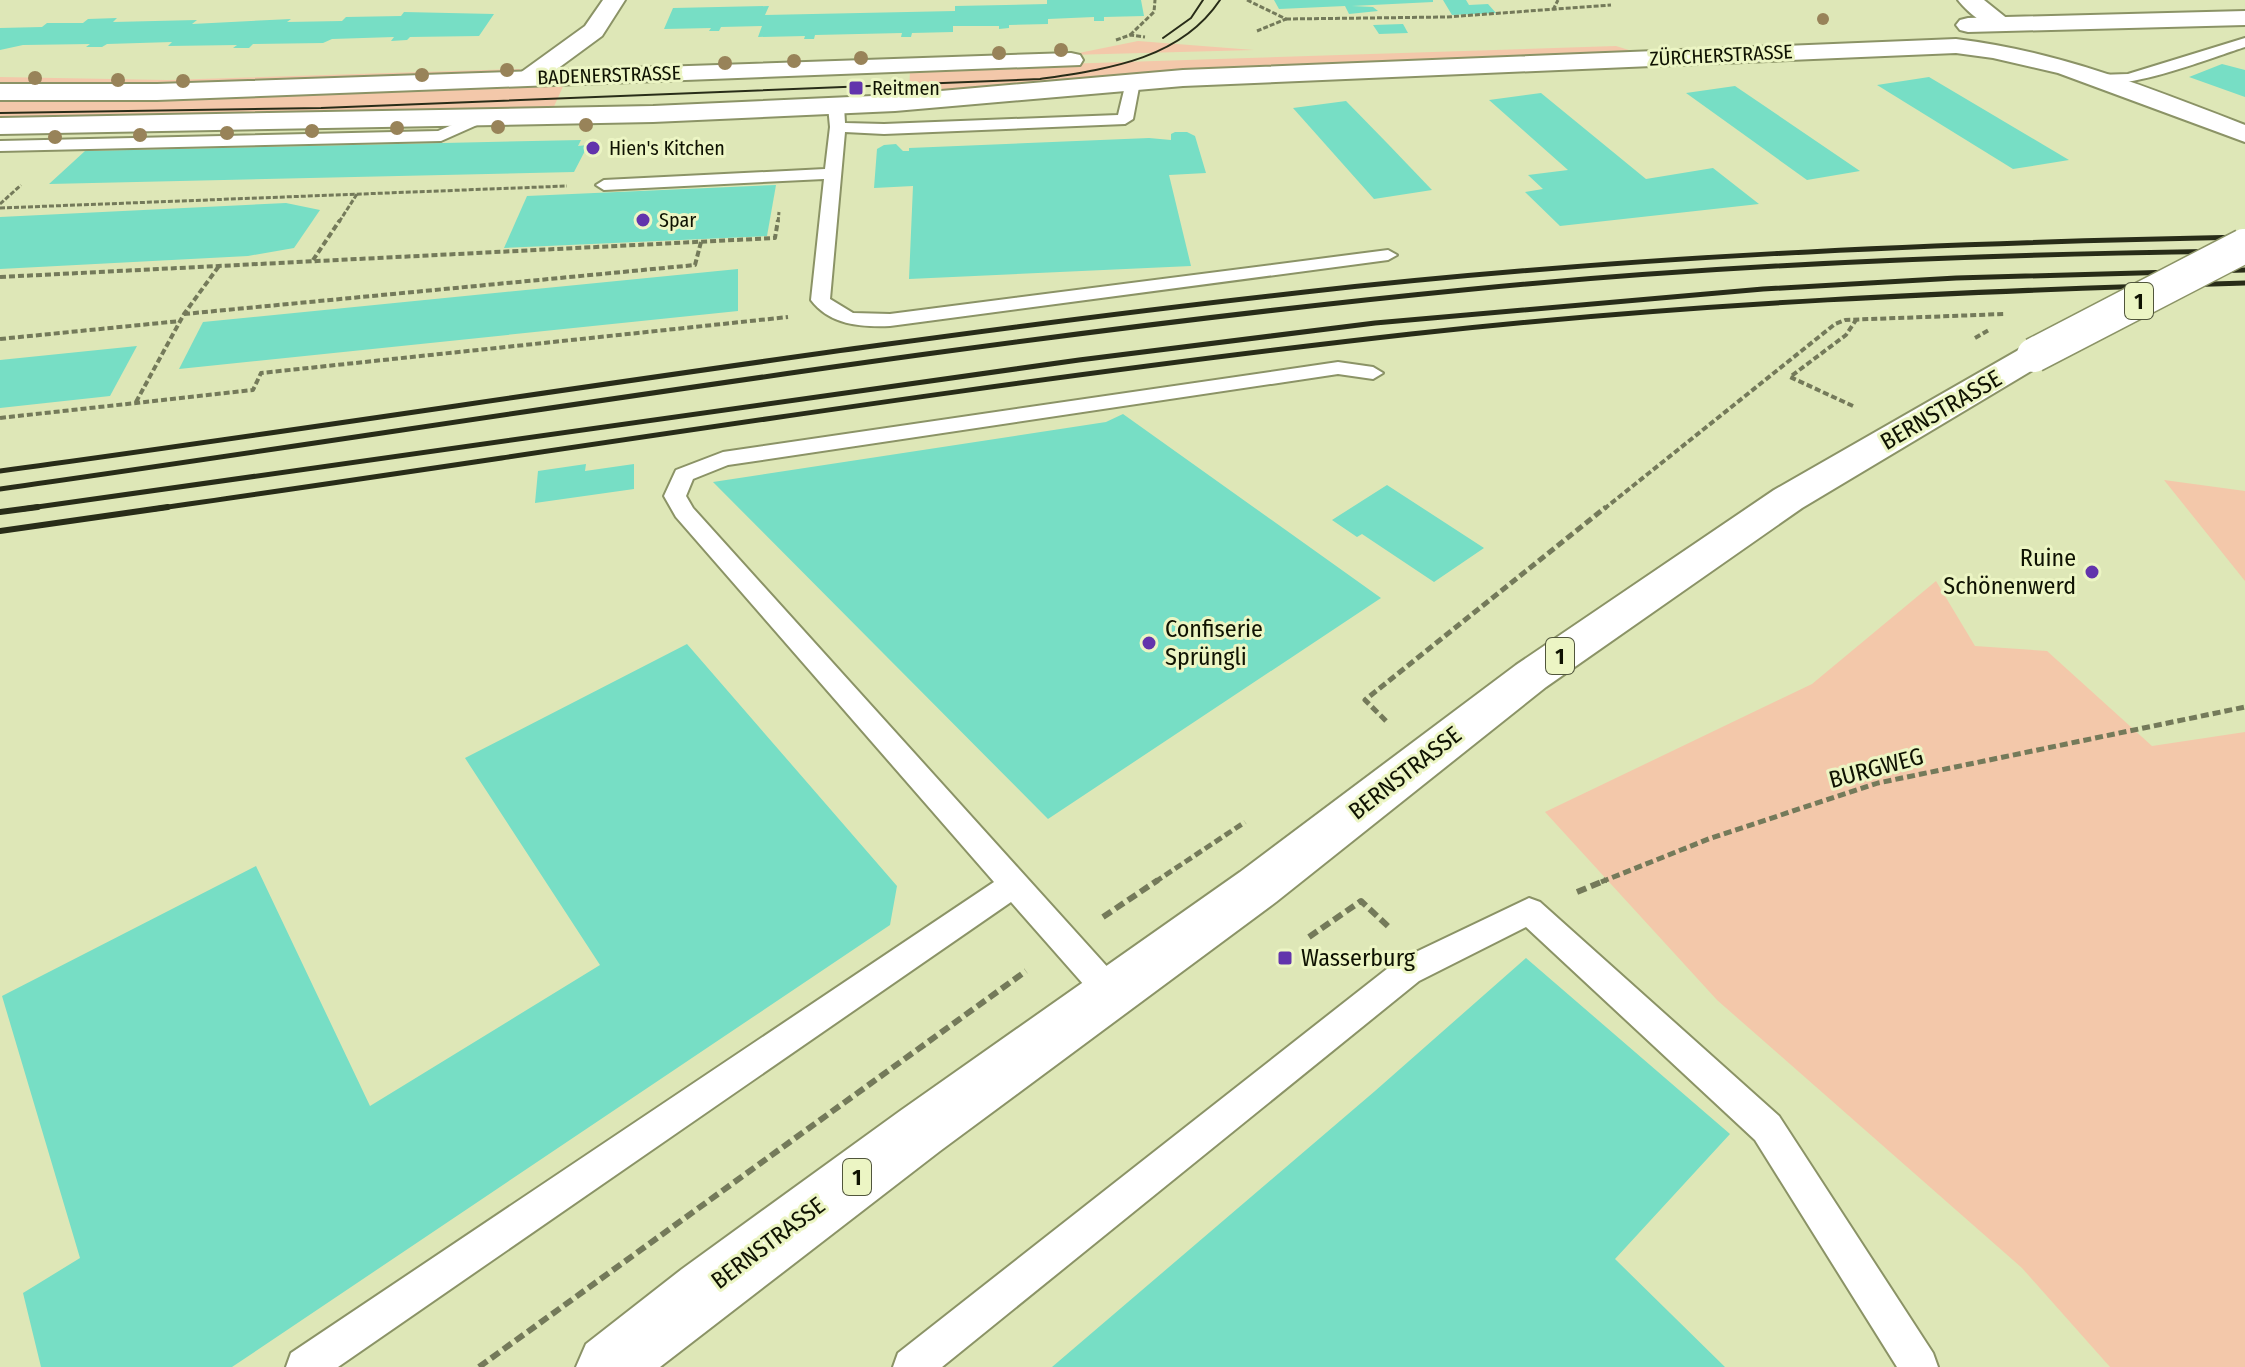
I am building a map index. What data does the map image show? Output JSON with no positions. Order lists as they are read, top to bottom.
{
  "streets": {
    "main road": [
      "ZÜRCHERSTRASSE",
      "BADENERSTRASSE",
      "1",
      "BERNSTRASSE"
    ],
    "path": ["BURGWEG"]
  },
  "crossings": [
    ["ZÜRCHERSTRASSE", "BADENERSTRASSE"]
  ],
  "places": {
    "transit": ["Reitmen", "Wasserburg"],
    "other": [
      "Hien's Kitchen",
      "Spar",
      "Ruine Schönenwerd",
      "Confiserie Sprüngli"
    ]
  }
}
